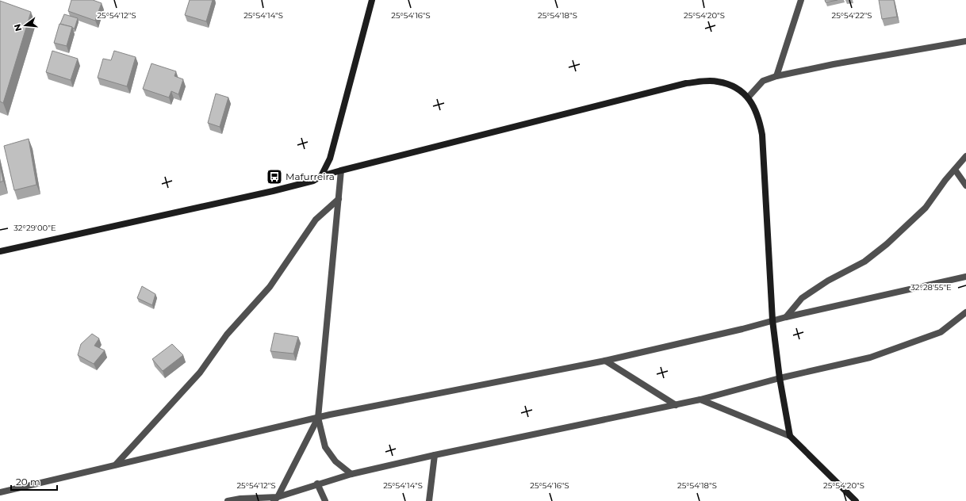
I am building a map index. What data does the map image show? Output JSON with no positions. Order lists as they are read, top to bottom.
{
  "places": {
    "bus stop": ["Mafurreira"]
  },
  "scale_bar": "20 m",
  "north": "left",
  "coordinates": [
    "25°54'12\"S",
    "25°54'14\"S",
    "25°54'16\"S",
    "25°54'18\"S",
    "25°54'20\"S",
    "25°54'22\"S",
    "32°29'00\"E",
    "32°28'55\"E"
  ]
}
